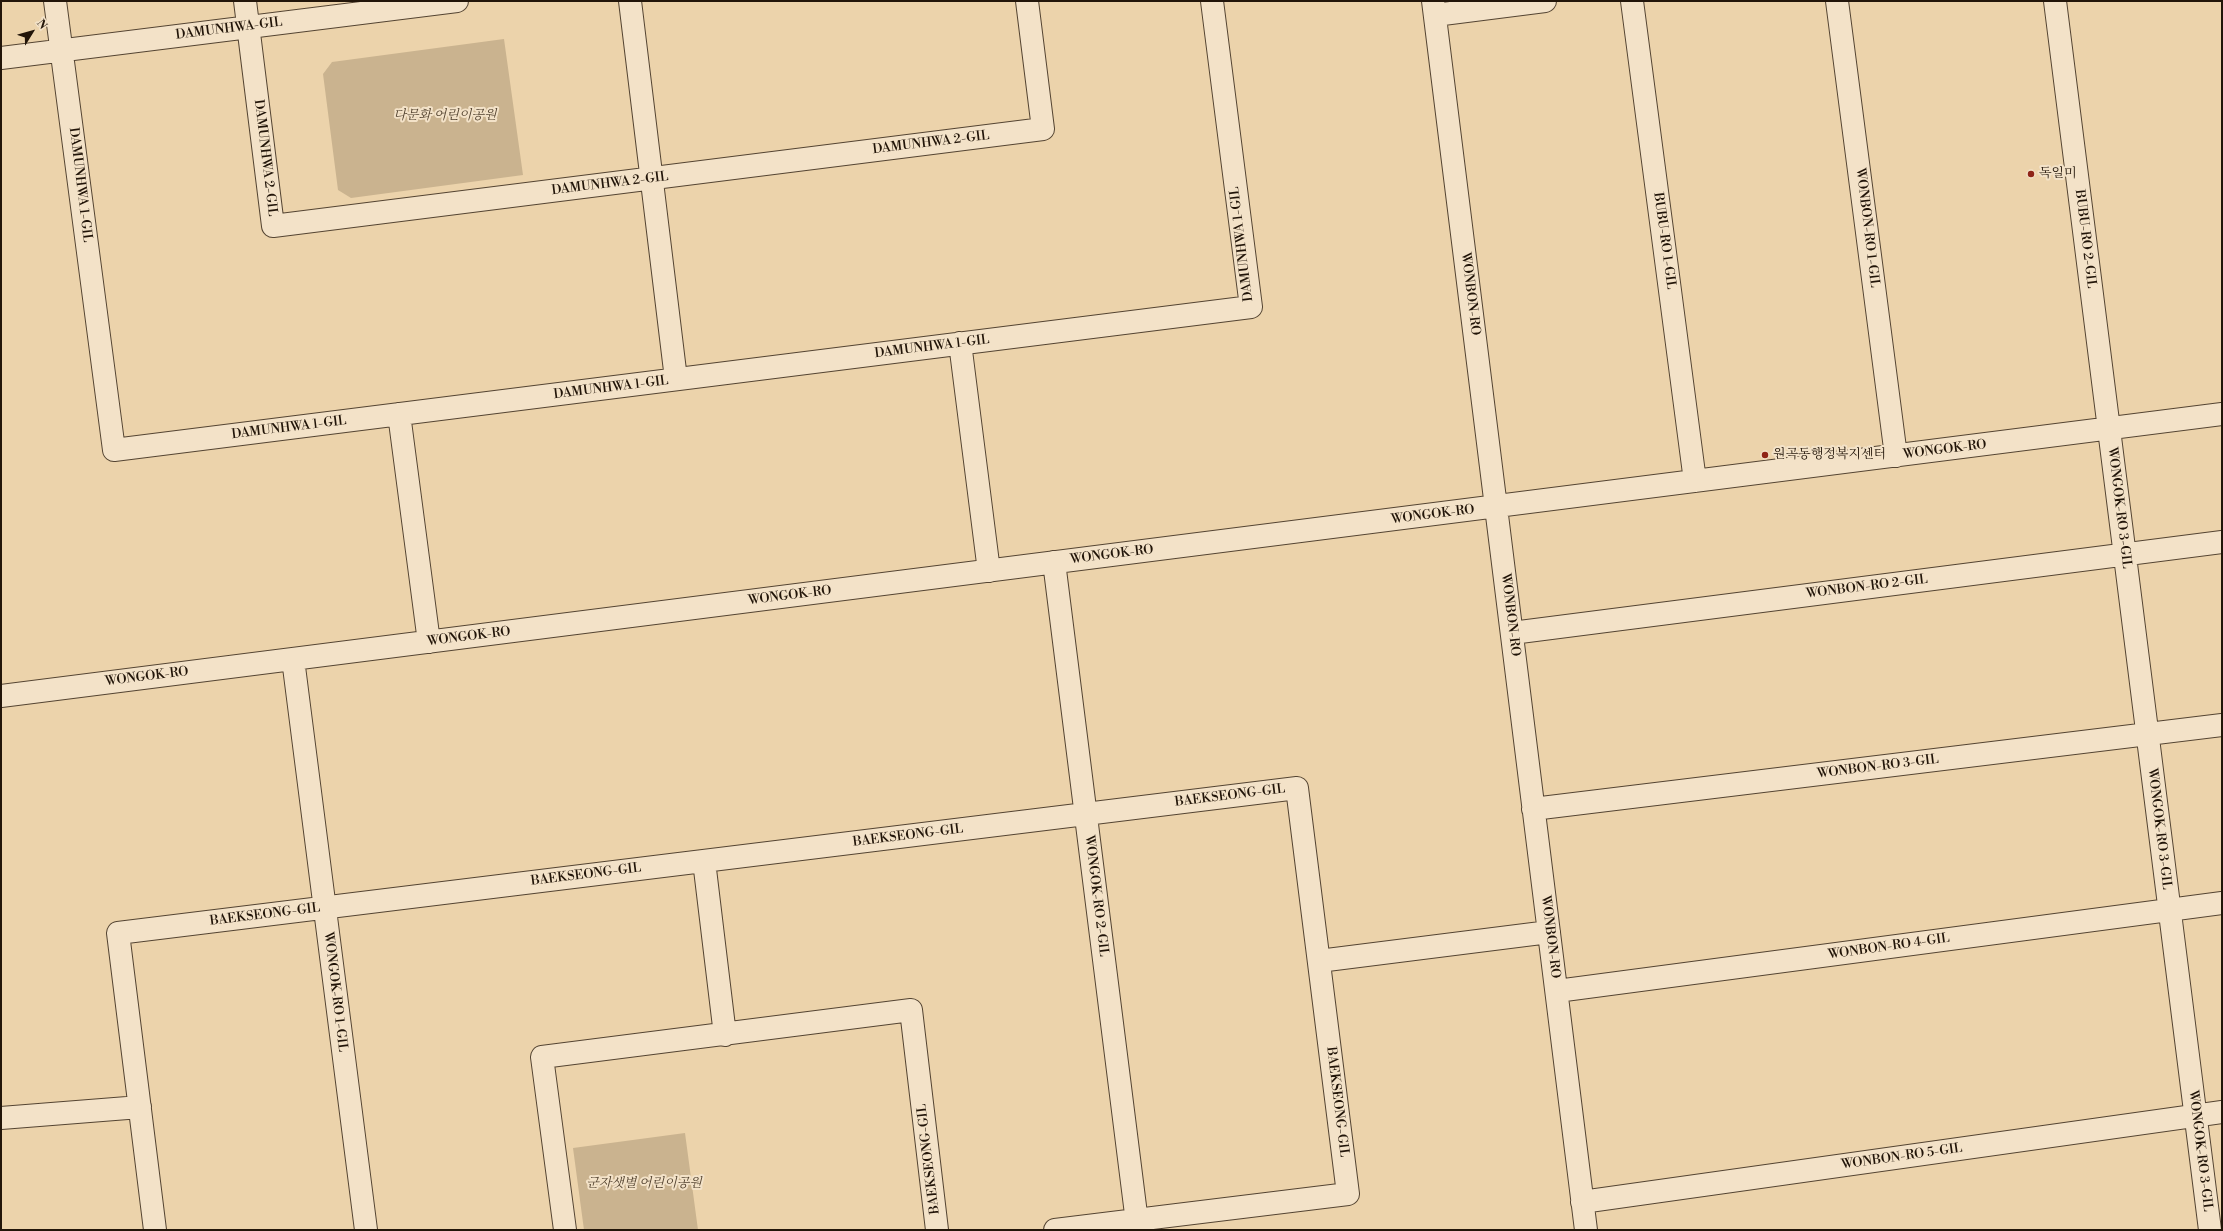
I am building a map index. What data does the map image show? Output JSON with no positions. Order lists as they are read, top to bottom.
{
  "streets": {
    "street": [
      "DAMUNHWA-GIL",
      "DAMUNHWA 2-GIL",
      "DAMUNHWA 1-GIL",
      "WONBON-RO 1-GIL",
      "BUBU-RO 2-GIL",
      "BUBU-RO 1-GIL",
      "WONBON-RO",
      "WONGOK-RO",
      "WONGOK-RO 3-GIL",
      "WONBON-RO 2-GIL",
      "WONBON-RO 3-GIL",
      "BAEKSEONG-GIL",
      "WONGOK-RO 2-GIL",
      "WONBON-RO 4-GIL",
      "WONGOK-RO 1-GIL",
      "WONBON-RO 5-GIL"
    ]
  },
  "crossings": [
    ["DAMUNHWA-GIL", "DAMUNHWA 2-GIL"],
    ["DAMUNHWA-GIL", "DAMUNHWA 1-GIL"],
    ["WONBON-RO 1-GIL", "WONGOK-RO"],
    ["BUBU-RO 2-GIL", "WONGOK-RO"],
    ["BUBU-RO 2-GIL", "WONGOK-RO 3-GIL"],
    ["BUBU-RO 1-GIL", "WONGOK-RO"],
    ["WONBON-RO", "WONGOK-RO"],
    ["WONBON-RO", "WONBON-RO 2-GIL"],
    ["WONBON-RO", "WONBON-RO 3-GIL"],
    ["WONBON-RO", "WONBON-RO 4-GIL"],
    ["WONBON-RO", "WONBON-RO 5-GIL"],
    ["WONGOK-RO", "WONGOK-RO 3-GIL"],
    ["WONGOK-RO", "WONGOK-RO 2-GIL"],
    ["WONGOK-RO", "WONGOK-RO 1-GIL"],
    ["WONGOK-RO 3-GIL", "WONBON-RO 2-GIL"],
    ["WONGOK-RO 3-GIL", "WONBON-RO 3-GIL"],
    ["WONGOK-RO 3-GIL", "WONBON-RO 4-GIL"],
    ["WONGOK-RO 3-GIL", "WONBON-RO 5-GIL"],
    ["BAEKSEONG-GIL", "WONGOK-RO 2-GIL"],
    ["BAEKSEONG-GIL", "WONGOK-RO 1-GIL"]
  ],
  "parks": ["다문화 어린이공원", "군자샛별 어린이공원"],
  "places": ["독일미", "원곡동행정복지센터"],
  "north": "top right"
}
